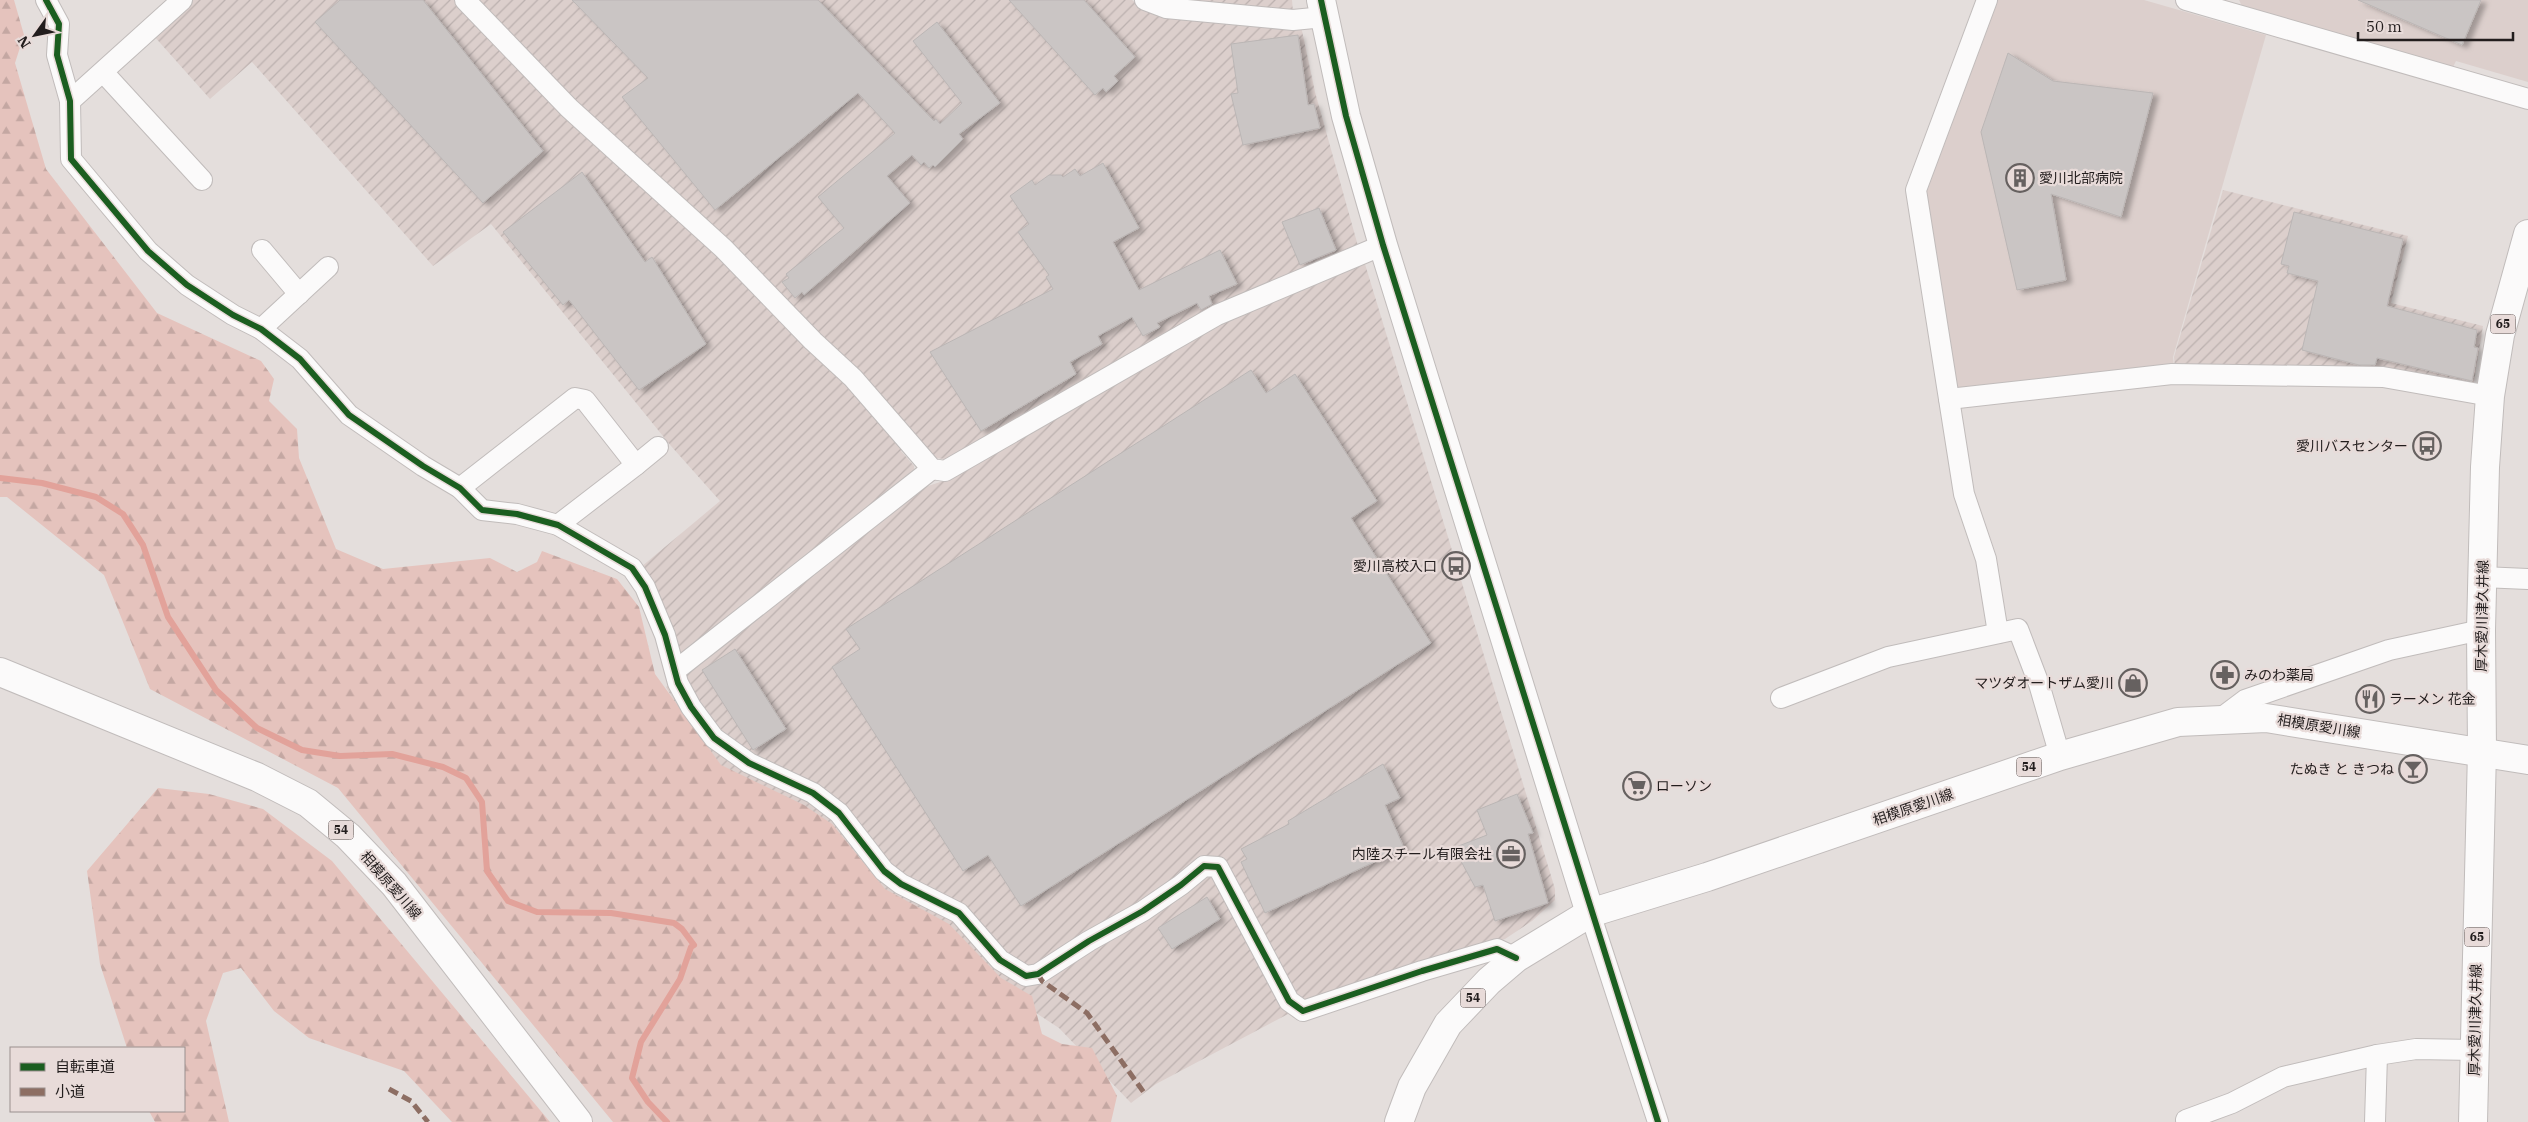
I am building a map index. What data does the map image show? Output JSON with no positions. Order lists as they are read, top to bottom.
{
  "streets": {
    "main road": [
      "65",
      "厚木愛川津久井線",
      "相模原愛川線",
      "54"
    ]
  },
  "crossings": [
    ["厚木愛川津久井線", "相模原愛川線"]
  ],
  "places": {
    "building": ["愛川北部病院"],
    "bus stop": ["愛川バスセンター", "愛川高校入口"],
    "pharmacy": ["みのわ薬局"],
    "shop": ["マツダオートザム愛川"],
    "restaurant": ["ラーメン 花金"],
    "bar": ["たぬき と きつね"],
    "supermarket": ["ローソン"],
    "office": ["内陸スチール有限会社"]
  },
  "legend": ["自転車道", "小道"],
  "scale_bar": "50 m",
  "north": "bottom left"
}
